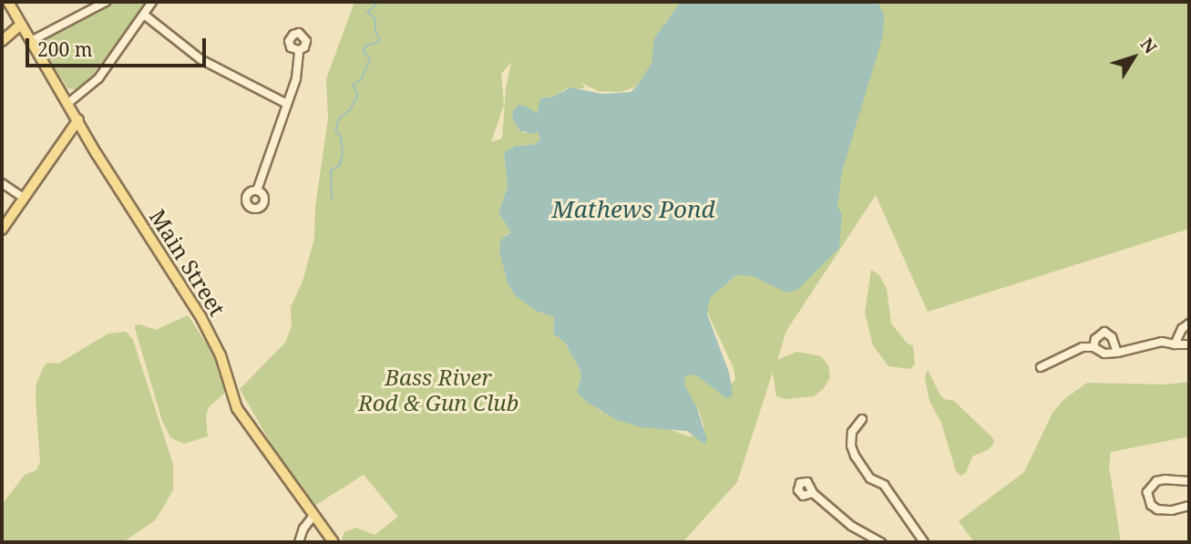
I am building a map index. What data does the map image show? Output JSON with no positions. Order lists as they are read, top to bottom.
{
  "streets": {
    "main road": ["Main Street"]
  },
  "water": ["Mathews Pond"],
  "parks": ["Bass River Rod & Gun Club"],
  "scale_bar": "200 m",
  "north": "top right"
}
